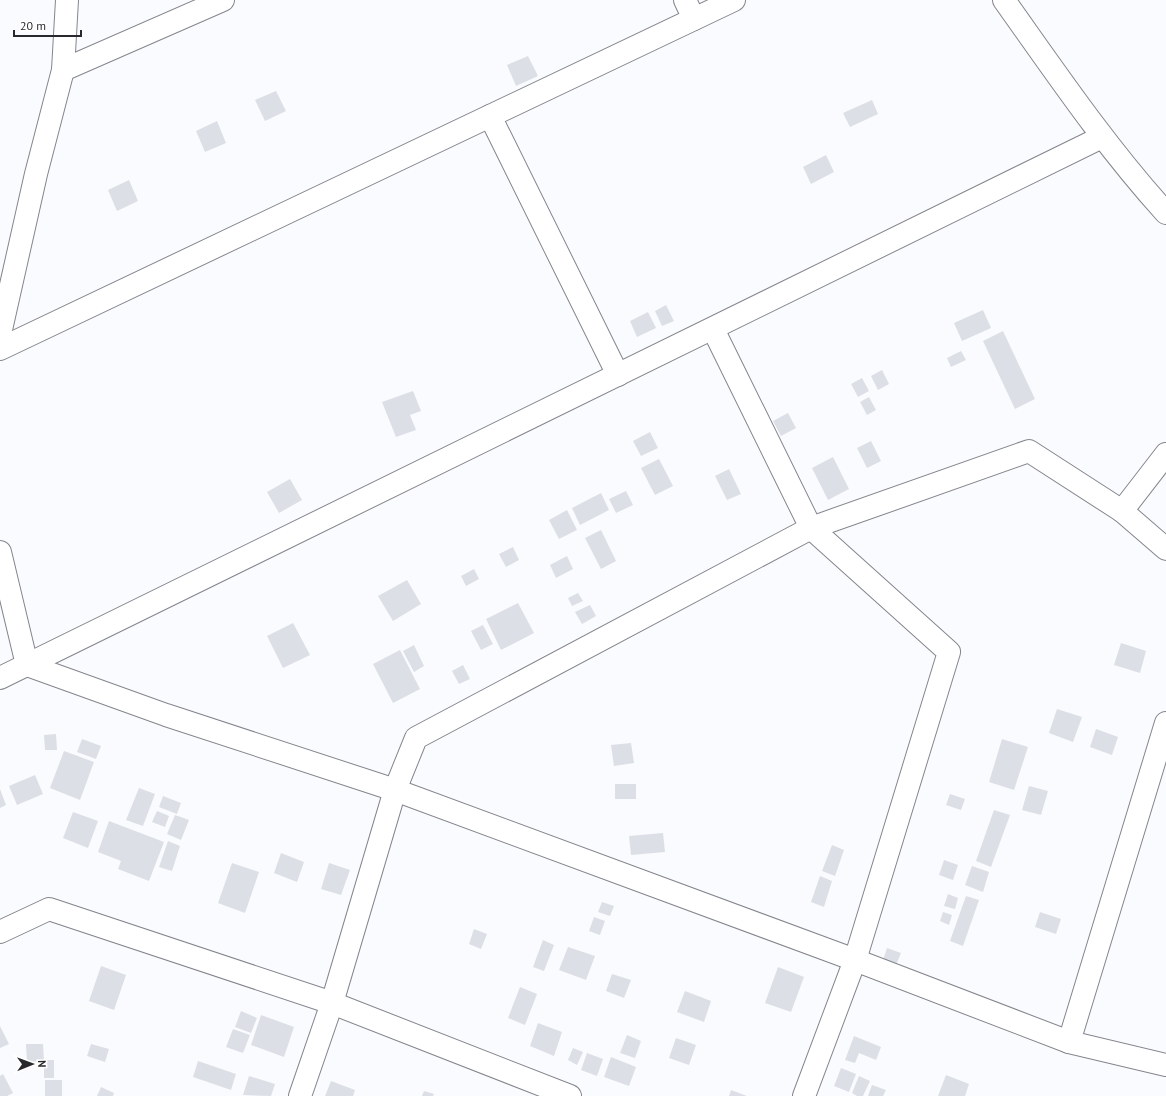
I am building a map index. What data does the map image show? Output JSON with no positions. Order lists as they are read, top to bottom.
{
  "scale_bar": "20 m",
  "north": "right"
}
